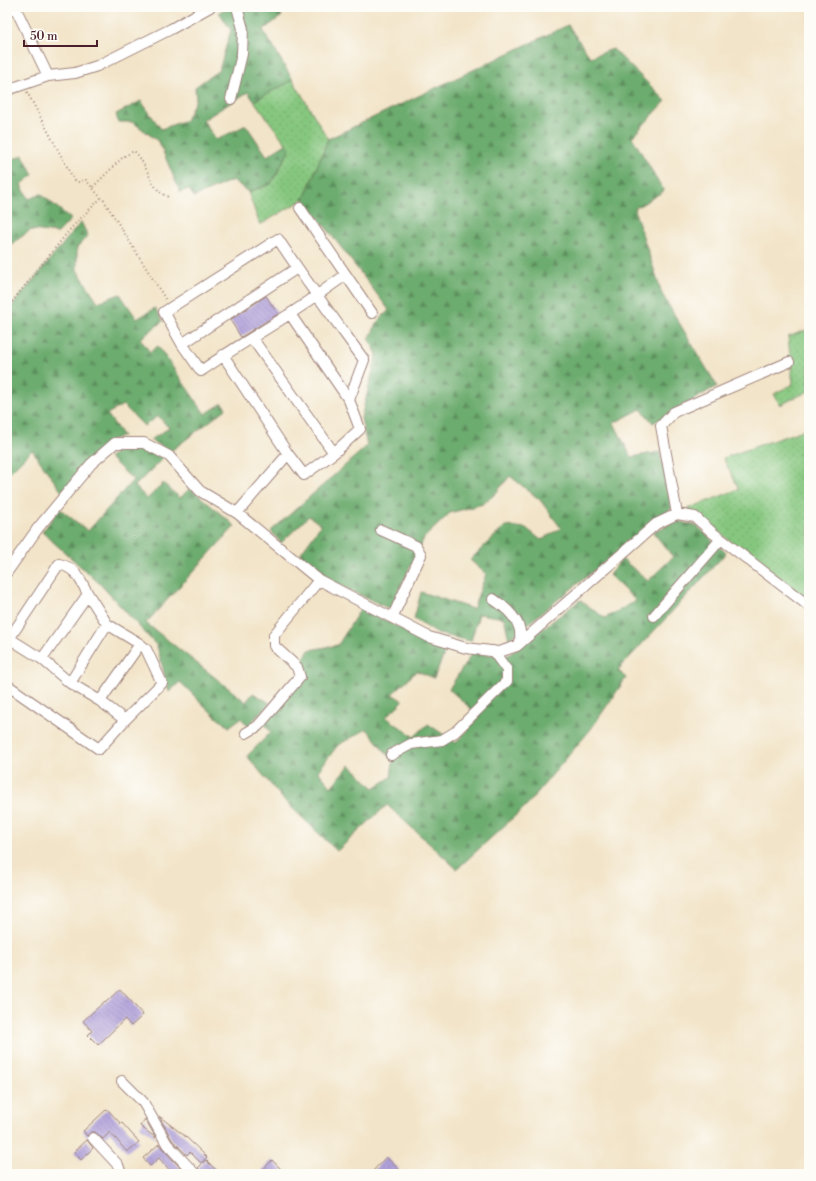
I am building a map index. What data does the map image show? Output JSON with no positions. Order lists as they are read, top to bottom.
{
  "scale_bar": "50 m"
}
